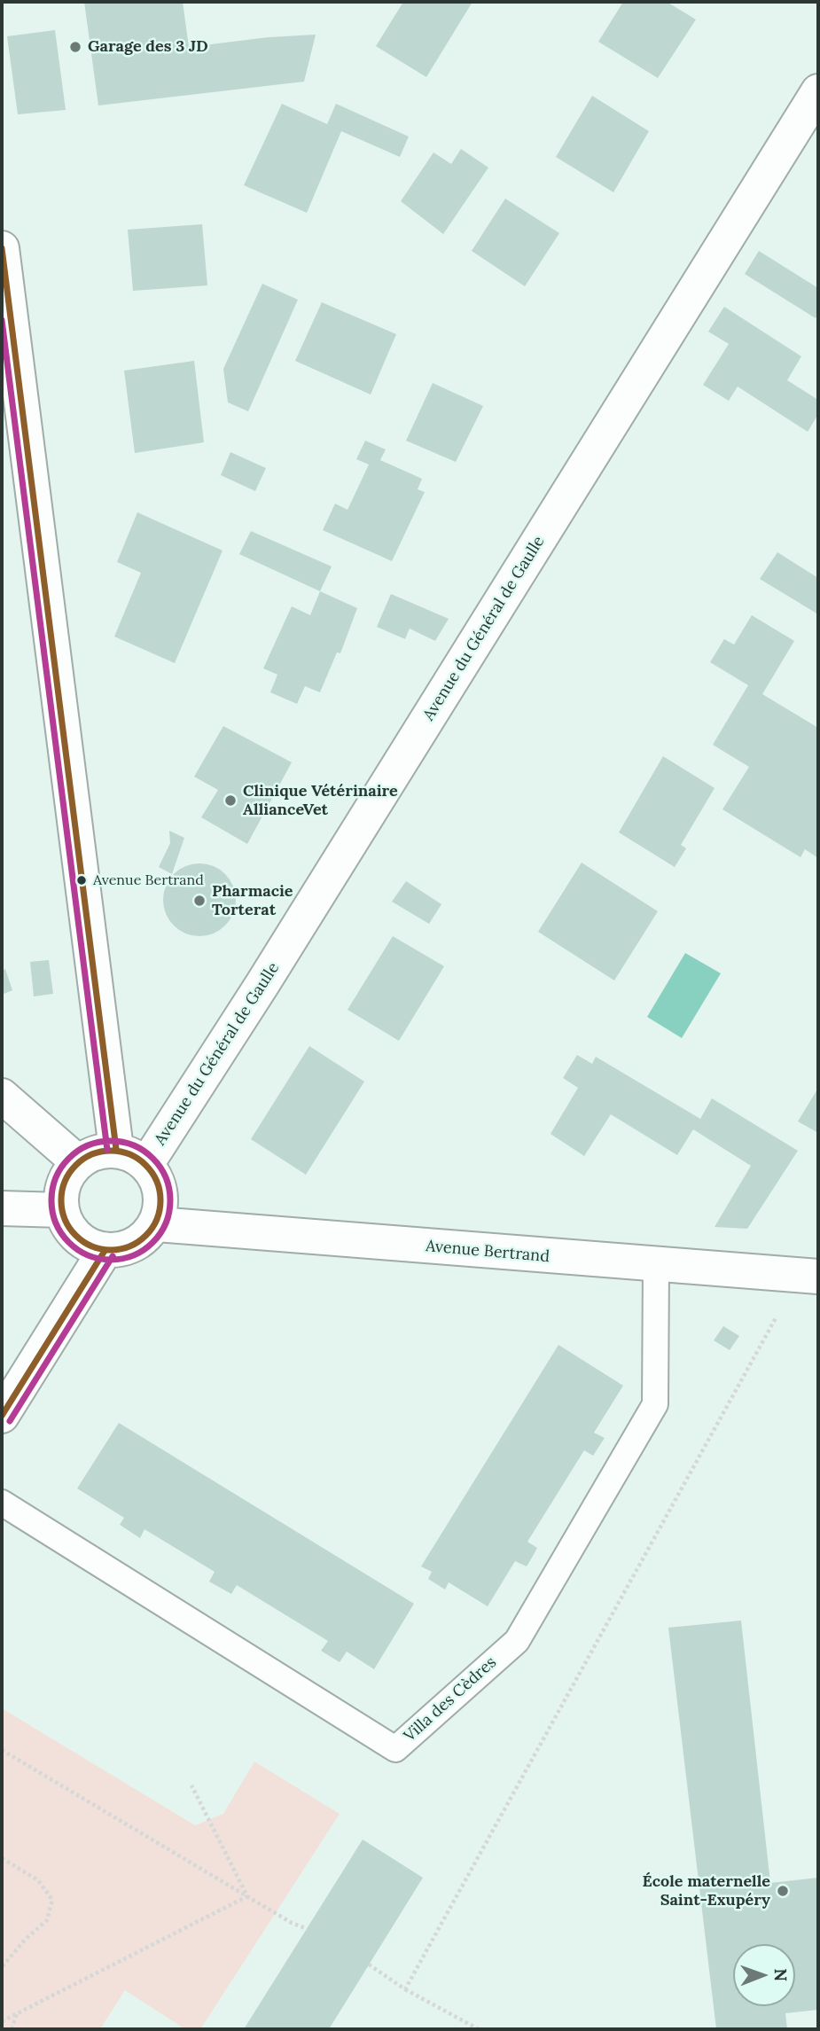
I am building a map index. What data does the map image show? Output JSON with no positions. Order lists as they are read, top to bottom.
{
  "streets": {
    "street": ["Avenue du Général de Gaulle", "Avenue Bertrand"],
    "lane": ["Villa des Cèdres"]
  },
  "crossings": [
    ["Avenue du Général de Gaulle", "Avenue Bertrand"],
    ["Avenue Bertrand", "Villa des Cèdres"]
  ],
  "places": [
    "Garage des 3 JD",
    "Clinique Vétérinaire AllianceVet",
    "Avenue Bertrand",
    "Pharmacie Torterat",
    "École maternelle Saint-Exupéry"
  ],
  "north": "right"
}
